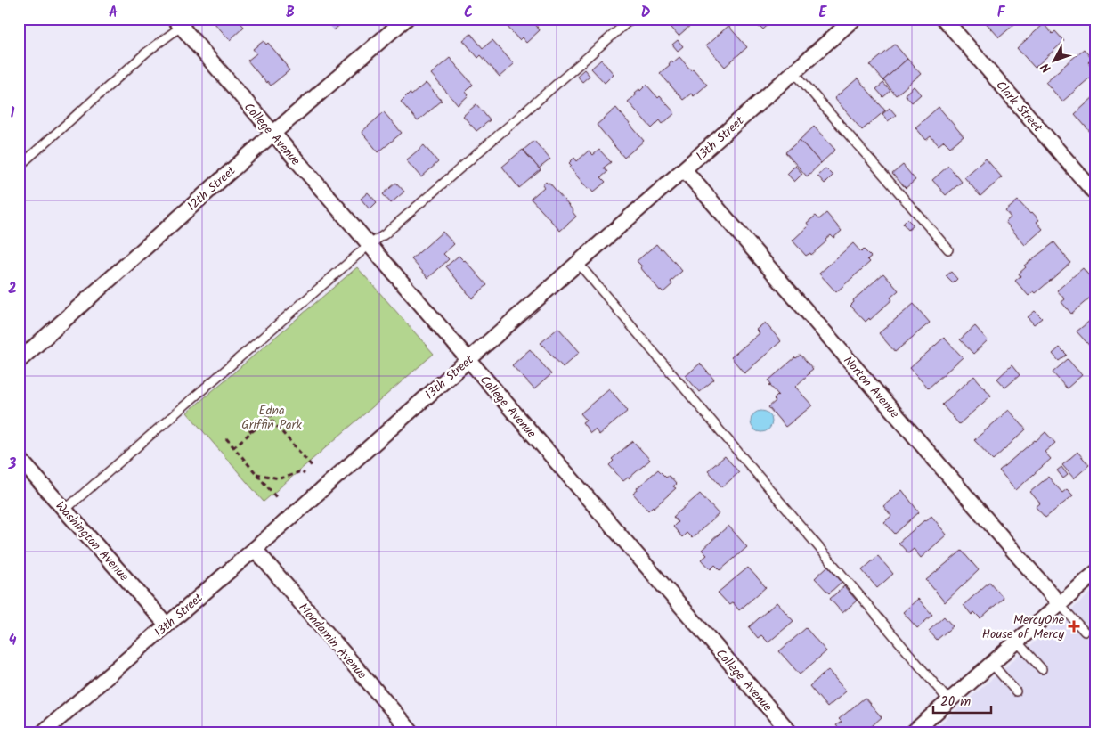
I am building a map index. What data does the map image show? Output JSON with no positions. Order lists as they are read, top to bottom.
{
  "streets": {
    "street": [
      "Clark Street",
      "College Avenue",
      "13th Street",
      "12th Street",
      "Norton Avenue",
      "Washington Avenue",
      "Mondamin Avenue"
    ]
  },
  "crossings": [
    ["College Avenue", "13th Street"],
    ["College Avenue", "12th Street"],
    ["13th Street", "Norton Avenue"],
    ["13th Street", "Washington Avenue"],
    ["13th Street", "Mondamin Avenue"]
  ],
  "parks": ["Edna Griffin Park"],
  "places": {
    "health": ["MercyOne House of Mercy"]
  },
  "scale_bar": "20 m",
  "north": "bottom left",
  "grid": {
    "columns": [
      "A",
      "B",
      "C",
      "D",
      "E",
      "F"
    ],
    "rows": [
      "1",
      "2",
      "3",
      "4"
    ]
  }
}
